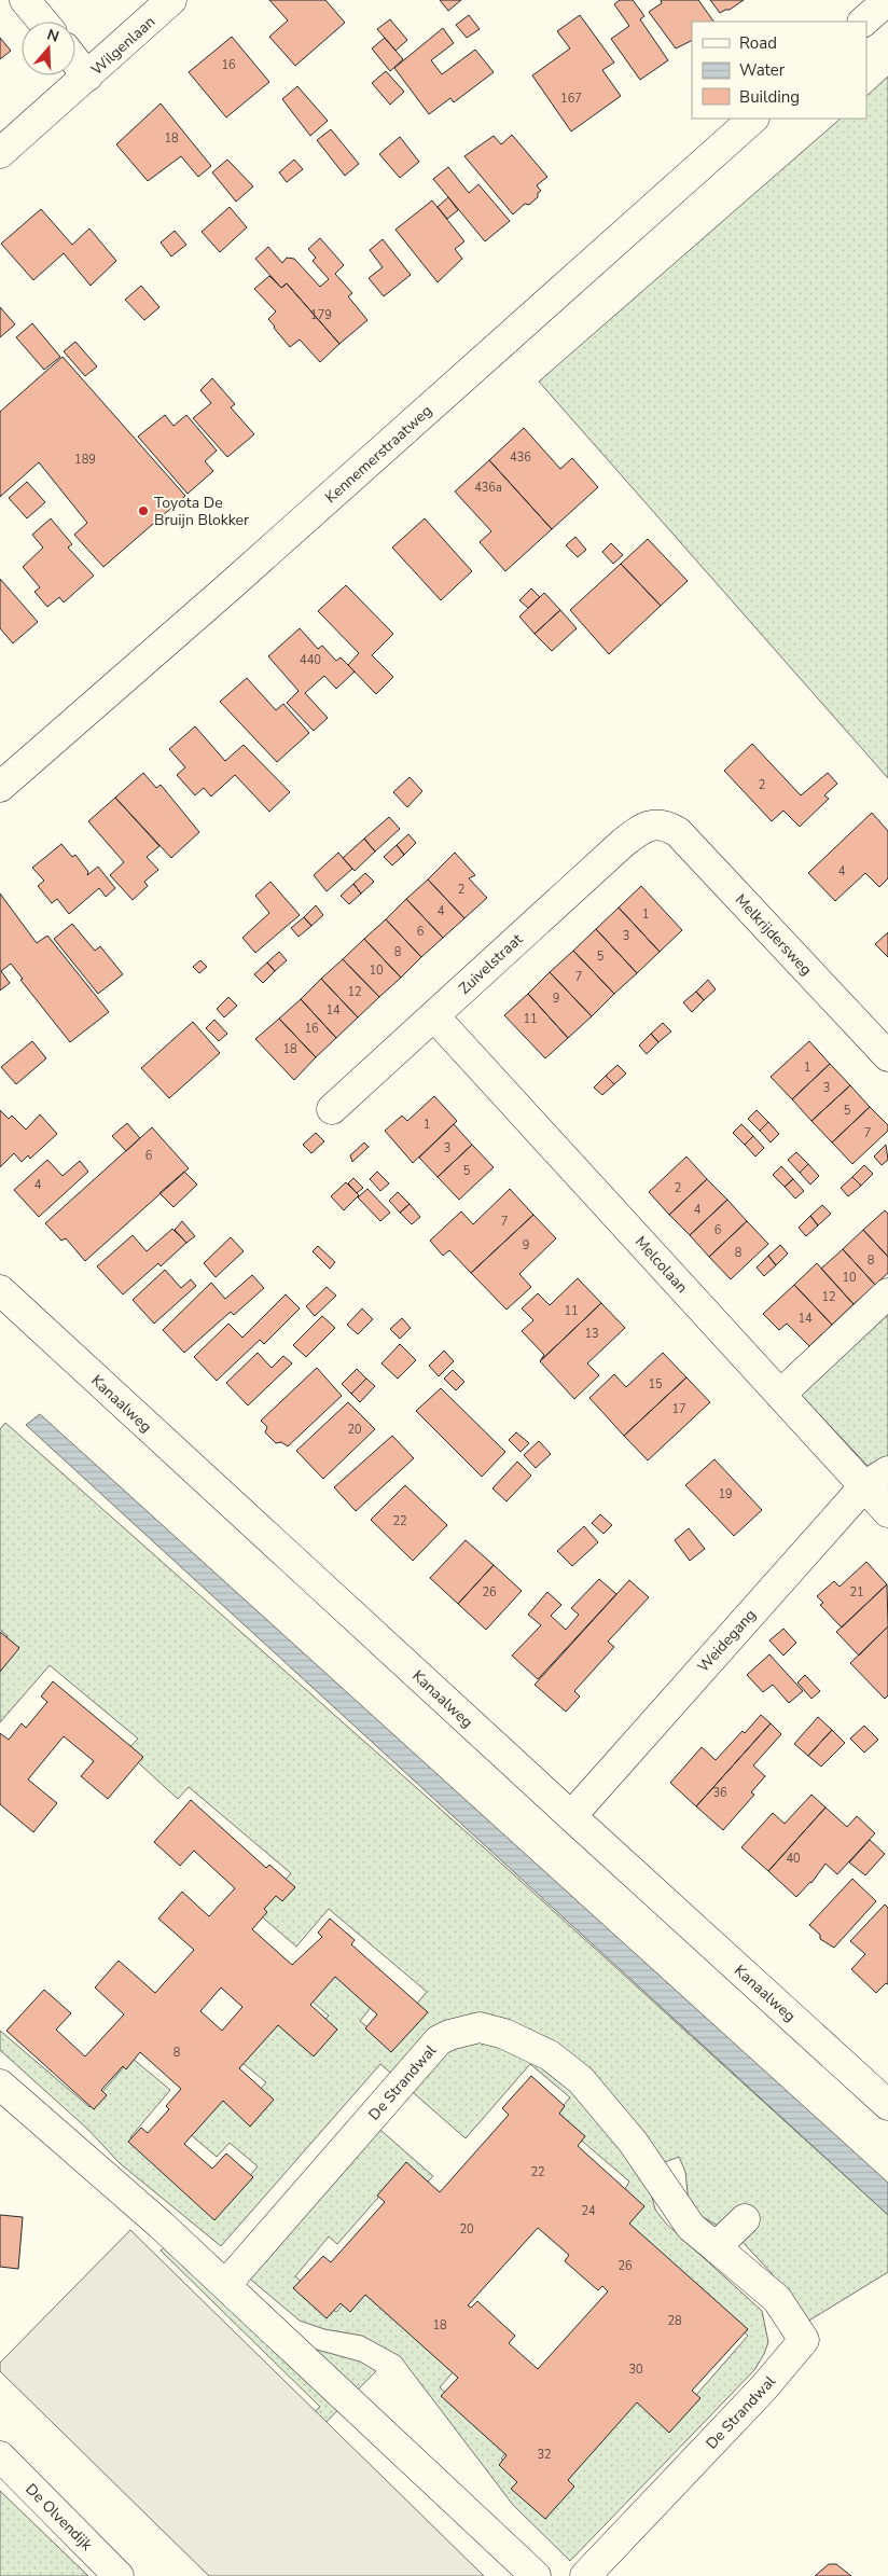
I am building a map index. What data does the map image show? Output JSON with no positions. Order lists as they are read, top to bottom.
{
  "streets": {
    "street": [
      "Wilgenlaan",
      "Kennemerstraatweg",
      "Melkrijdersweg",
      "Zuivelstraat",
      "Melcolaan",
      "Kanaalweg",
      "Weidegang",
      "De Strandwal",
      "De Olvendijk"
    ]
  },
  "crossings": [
    ["Melkrijdersweg", "Zuivelstraat"],
    ["Zuivelstraat", "Melcolaan"],
    ["Melcolaan", "Weidegang"],
    ["Kanaalweg", "Weidegang"]
  ],
  "places": ["Toyota De Bruijn Blokker"],
  "house_numbers": [
    "16",
    "167",
    "18",
    "179",
    "436",
    "189",
    "436a",
    "440",
    "2",
    "4",
    "2",
    "4",
    "1",
    "6",
    "3",
    "8",
    "5",
    "10",
    "7",
    "12",
    "9",
    "14",
    "11",
    "16",
    "18",
    "1",
    "3",
    "5",
    "1",
    "7",
    "3",
    "6",
    "5",
    "4",
    "2",
    "4",
    "7",
    "6",
    "9",
    "8",
    "8",
    "10",
    "12",
    "11",
    "14",
    "13",
    "15",
    "17",
    "20",
    "19",
    "22",
    "26",
    "21",
    "36",
    "40",
    "8",
    "22",
    "24",
    "20",
    "26",
    "28",
    "18",
    "30",
    "32"
  ],
  "legend": ["Road", "Water", "Building"],
  "north": "top"
}
